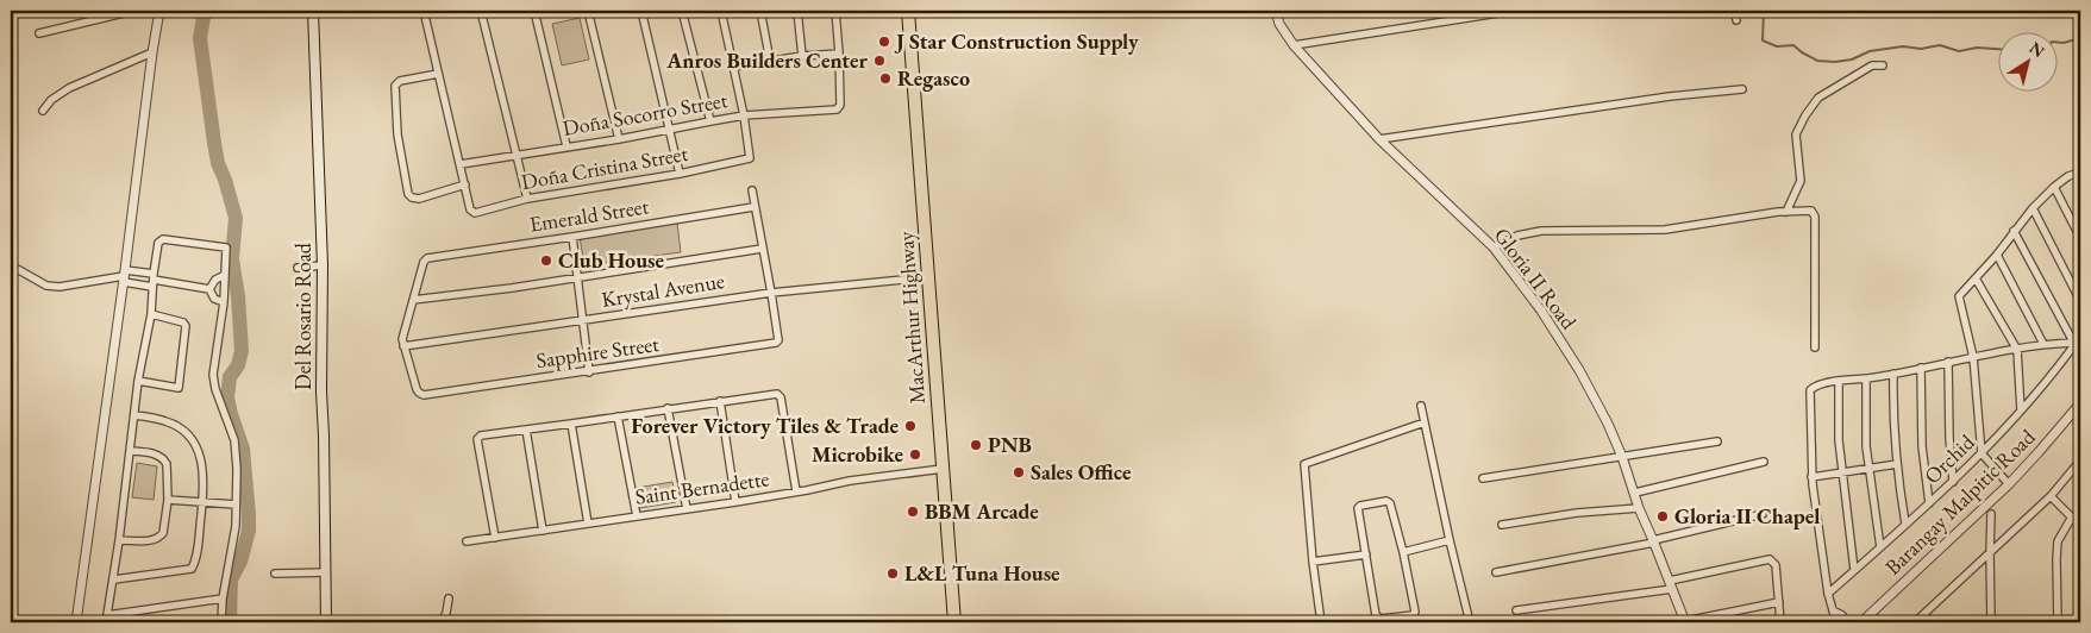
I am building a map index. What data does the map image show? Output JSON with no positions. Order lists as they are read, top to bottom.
{
  "streets": {
    "highway": ["MacArthur Highway"],
    "main road": ["Del Rosario Road"],
    "street": [
      "Doña Socorro Street",
      "Doña Cristina Street",
      "Emerald Street",
      "Gloria II Road",
      "Krystal Avenue",
      "Sapphire Street",
      "Orchid",
      "Saint Bernadette",
      "Barangay Malpitic Road"
    ]
  },
  "crossings": [
    ["Doña Socorro Street", "Doña Cristina Street"],
    ["Krystal Avenue", "MacArthur Highway"],
    ["Krystal Avenue", "Sapphire Street"],
    ["MacArthur Highway", "Saint Bernadette"]
  ],
  "places": [
    "J Star Construction Supply",
    "Anros Builders Center",
    "Regasco",
    "Club House",
    "Forever Victory Tiles & Trade",
    "PNB",
    "Microbike",
    "Sales Office",
    "BBM Arcade",
    "Gloria II Chapel",
    "L&L Tuna House"
  ],
  "north": "top right"
}
